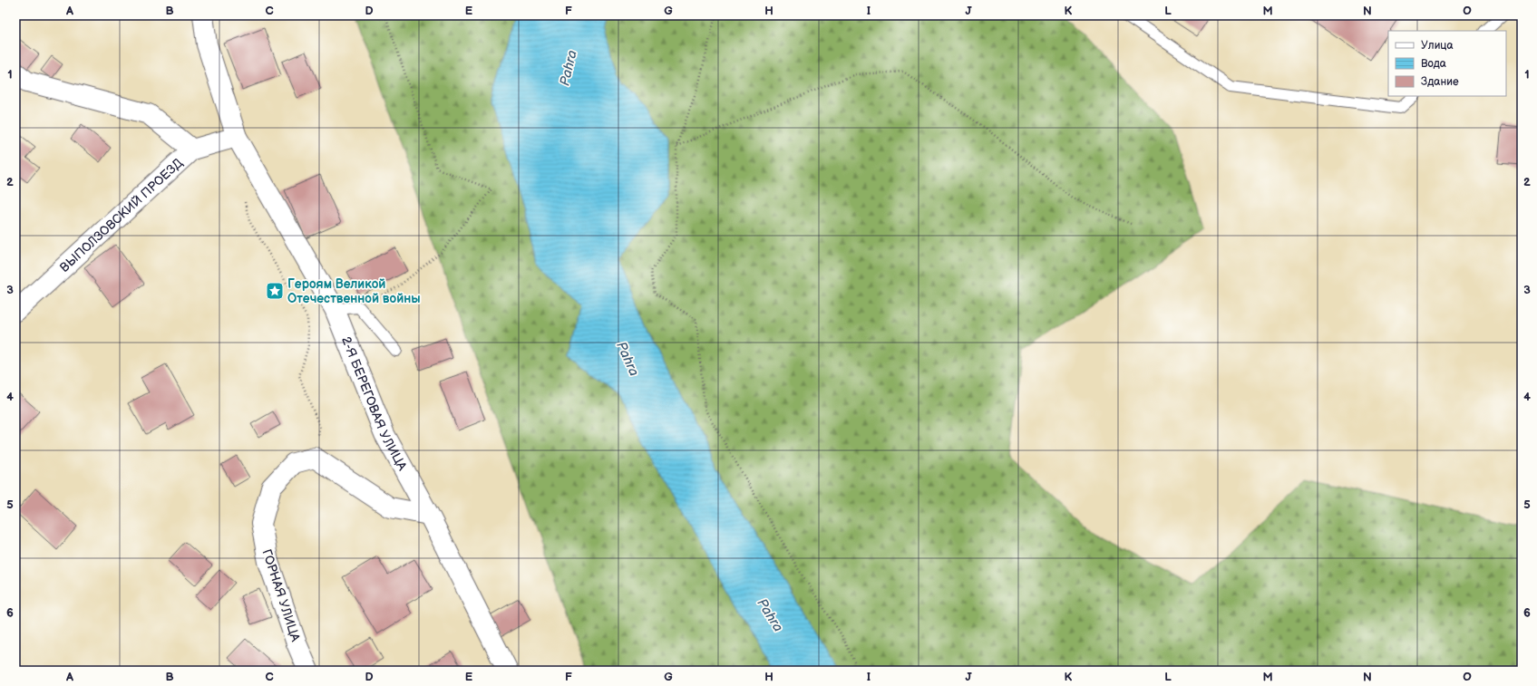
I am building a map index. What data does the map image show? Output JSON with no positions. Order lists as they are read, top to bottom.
{
  "streets": {
    "street": ["ВЫПОЛЗОВСКИЙ ПРОЕЗД", "2-Я БЕРЕГОВАЯ УЛИЦА", "ГОРНАЯ УЛИЦА"]
  },
  "crossings": [
    ["ВЫПОЛЗОВСКИЙ ПРОЕЗД", "2-Я БЕРЕГОВАЯ УЛИЦА"]
  ],
  "water": ["Pahra"],
  "places": {
    "place": ["Героям Великой Отечественной войны"]
  },
  "legend": ["Улица", "Вода", "Здание"],
  "grid": {
    "columns": [
      "A",
      "B",
      "C",
      "D",
      "E",
      "F",
      "G",
      "H",
      "I",
      "J",
      "K",
      "L",
      "M",
      "N",
      "O"
    ],
    "rows": [
      "1",
      "2",
      "3",
      "4",
      "5",
      "6"
    ]
  }
}
